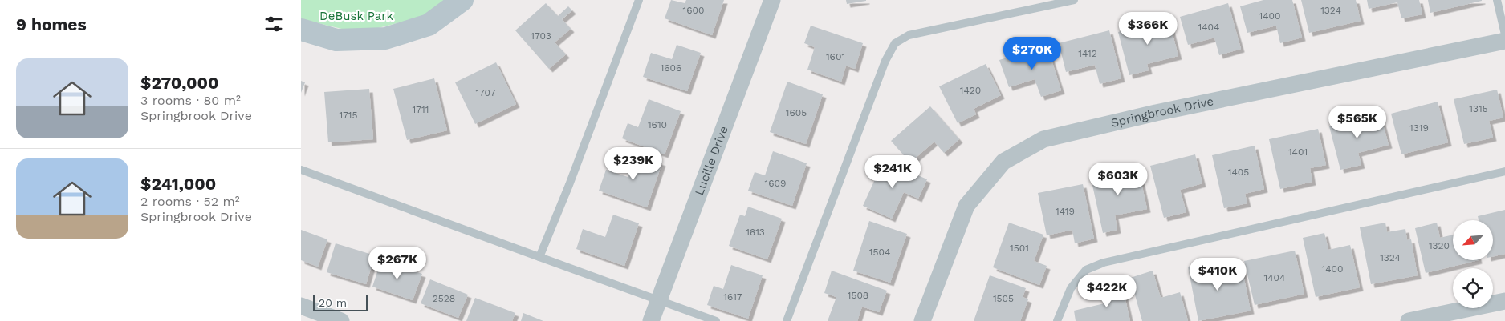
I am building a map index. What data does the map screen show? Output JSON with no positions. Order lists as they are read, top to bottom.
{
  "streets": {
    "street": ["Springbrook Drive", "Lucille Drive"]
  },
  "parks": ["DeBusk Park"],
  "house_numbers": [
    "1600",
    "1324",
    "1400",
    "1404",
    "1703",
    "1412",
    "1601",
    "1606",
    "1420",
    "1707",
    "1315",
    "1711",
    "1605",
    "1715",
    "1610",
    "1319",
    "1401",
    "1405",
    "1609",
    "1419",
    "1613",
    "1320",
    "1501",
    "1504",
    "1324",
    "1400",
    "1404",
    "1508",
    "1617",
    "2528",
    "1505"
  ],
  "scale_bar": "20 m",
  "north": "bottom left",
  "page": {
    "heading": "9 homes",
    "price": [
      "$366K",
      "$270K",
      "$565K",
      "$239K",
      "$241K",
      "$603K",
      "$267K",
      "$410K",
      "$422K"
    ],
    "list": [
      {
        "name": "$270,000",
        "note": "3 rooms · 80 m² · Springbrook Drive"
      },
      {
        "name": "$241,000",
        "note": "2 rooms · 52 m² · Springbrook Drive"
      }
    ],
    "scale": "20 m"
  }
}
